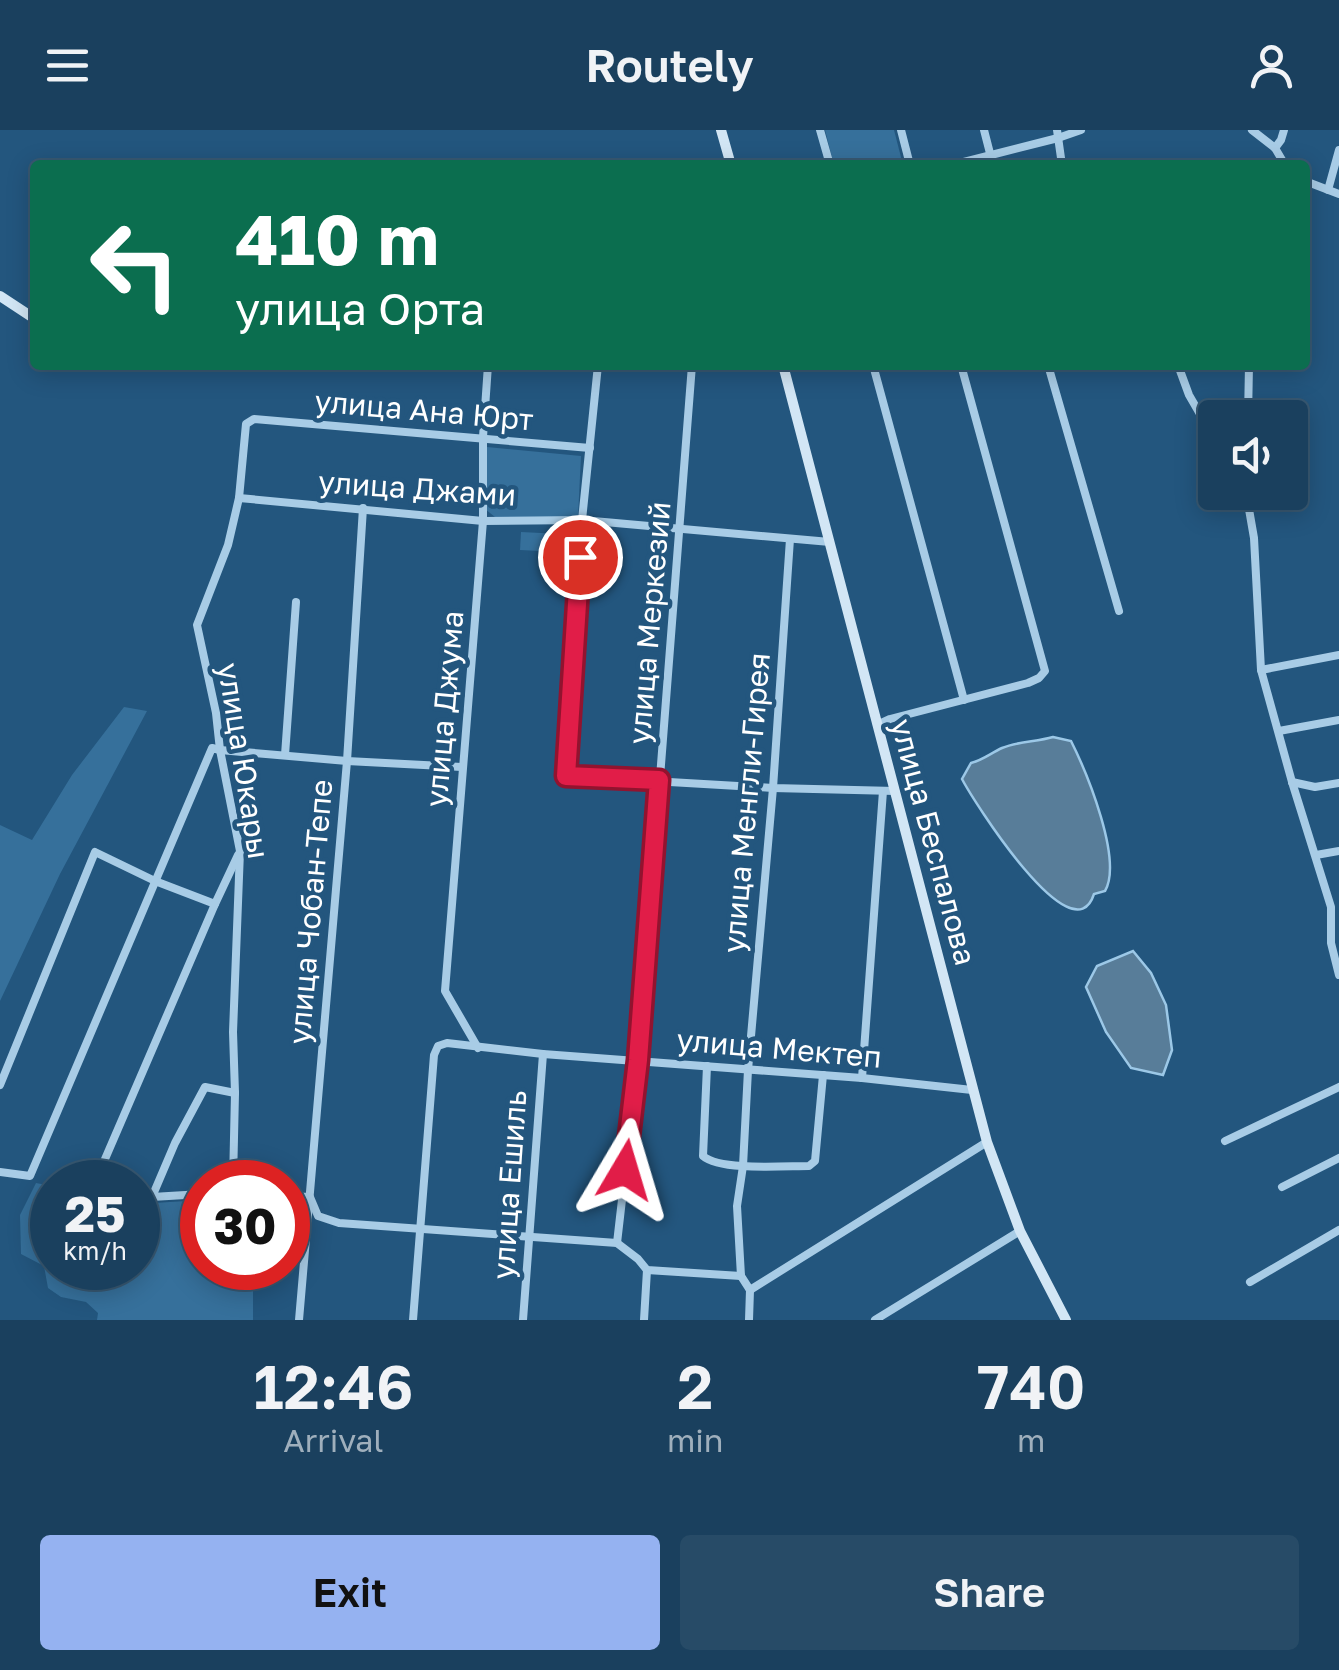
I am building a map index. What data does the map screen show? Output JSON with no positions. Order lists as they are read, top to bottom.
{
  "streets": {
    "main road": ["улица Беспалова"],
    "street": [
      "улица Ана Юрт",
      "улица Джами",
      "улица Меркезий",
      "улица Джума",
      "улица Юкары",
      "улица Менгли-Гирея",
      "улица Чобан-Тепе",
      "улица Мектеп",
      "улица Ешиль"
    ]
  },
  "crossings": [
    ["улица Ана Юрт", "улица Джума"],
    ["улица Ана Юрт", "улица Юкары"],
    ["улица Джами", "улица Меркезий"],
    ["улица Джами", "улица Джума"],
    ["улица Джами", "улица Юкары"],
    ["улица Джами", "улица Менгли-Гирея"],
    ["улица Джами", "улица Беспалова"],
    ["улица Джами", "улица Чобан-Тепе"],
    ["улица Меркезий", "улица Мектеп"],
    ["улица Джума", "улица Мектеп"],
    ["улица Менгли-Гирея", "улица Мектеп"],
    ["улица Беспалова", "улица Мектеп"],
    ["улица Мектеп", "улица Ешиль"]
  ],
  "page": {
    "header": "Routely",
    "turn": ["410 m", "улица Орта"],
    "speed": "25 km/h",
    "limit": "30",
    "eta": [
      "12:46",
      "Arrival",
      "2",
      "min",
      "740",
      "m"
    ],
    "buttons": ["Exit", "Share"]
  }
}
